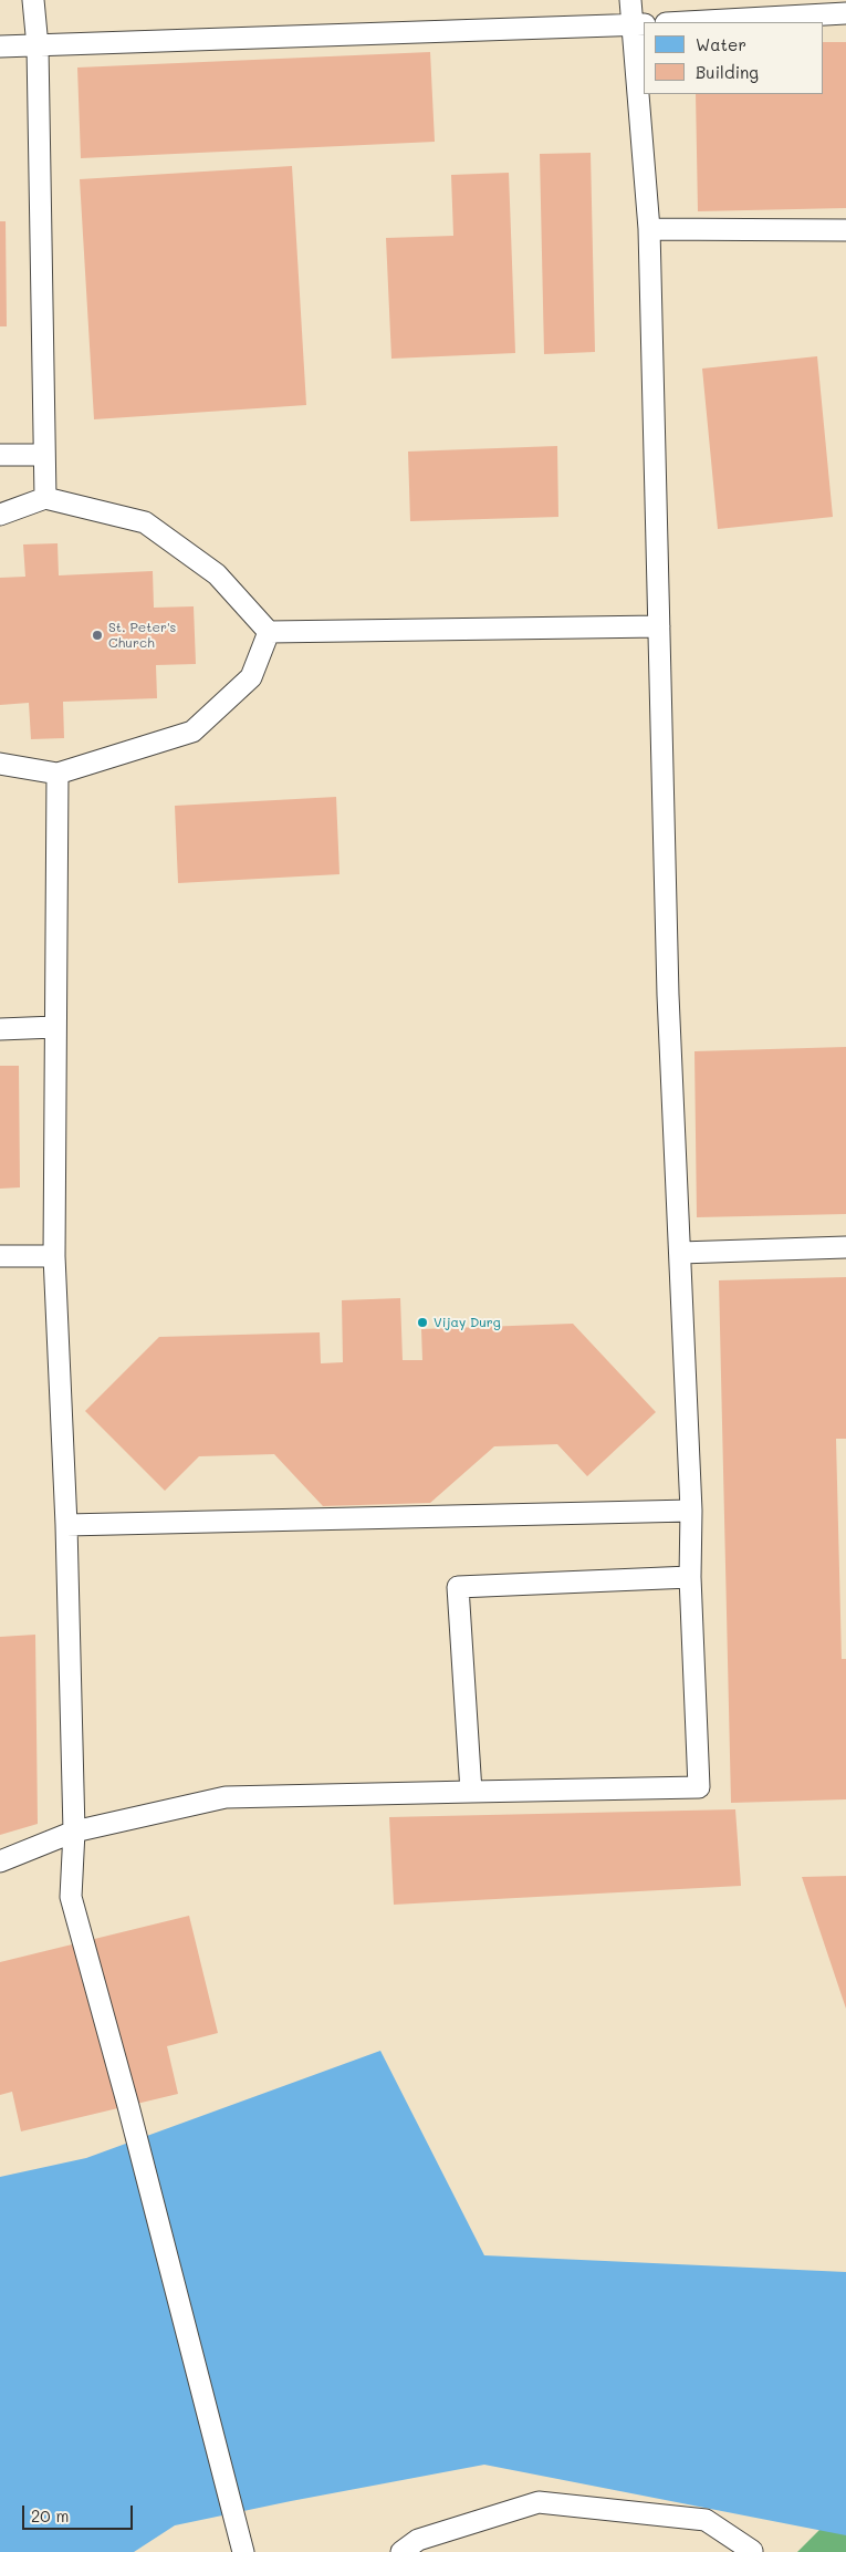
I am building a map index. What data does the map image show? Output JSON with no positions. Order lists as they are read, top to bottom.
{
  "places": ["St. Peter's Church", "Vijay Durg"],
  "legend": ["Water", "Building"],
  "scale_bar": "20 m"
}
